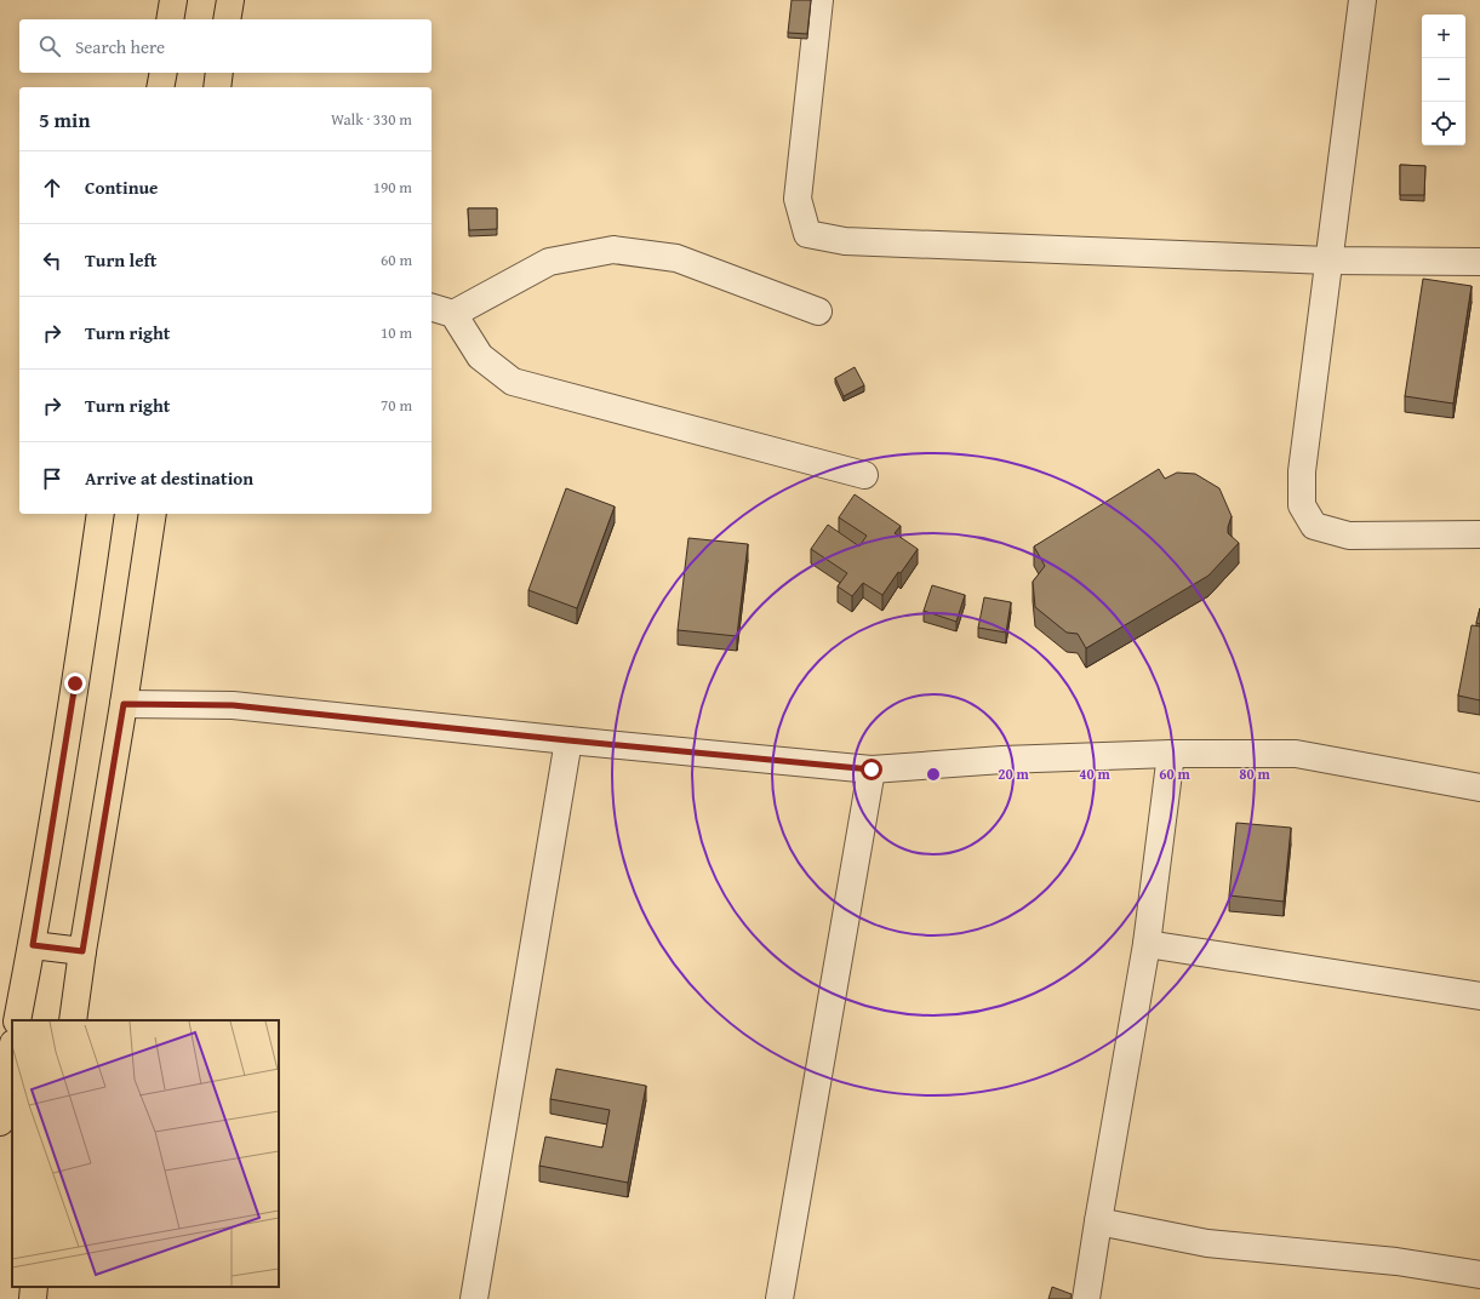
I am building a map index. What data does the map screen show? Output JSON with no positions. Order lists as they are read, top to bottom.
{
  "page": {
    "map_buttons": ["+", "−"],
    "search": "Search here",
    "heading": ["5 min", "Walk · 330 m"],
    "list": [
      ["Continue", "190 m"],
      ["Turn left", "60 m"],
      ["Turn right", "10 m"],
      ["Turn right", "70 m"],
      "Arrive at destination"
    ]
  },
  "rings": [
    "20 m",
    "40 m",
    "60 m",
    "80 m"
  ]
}
